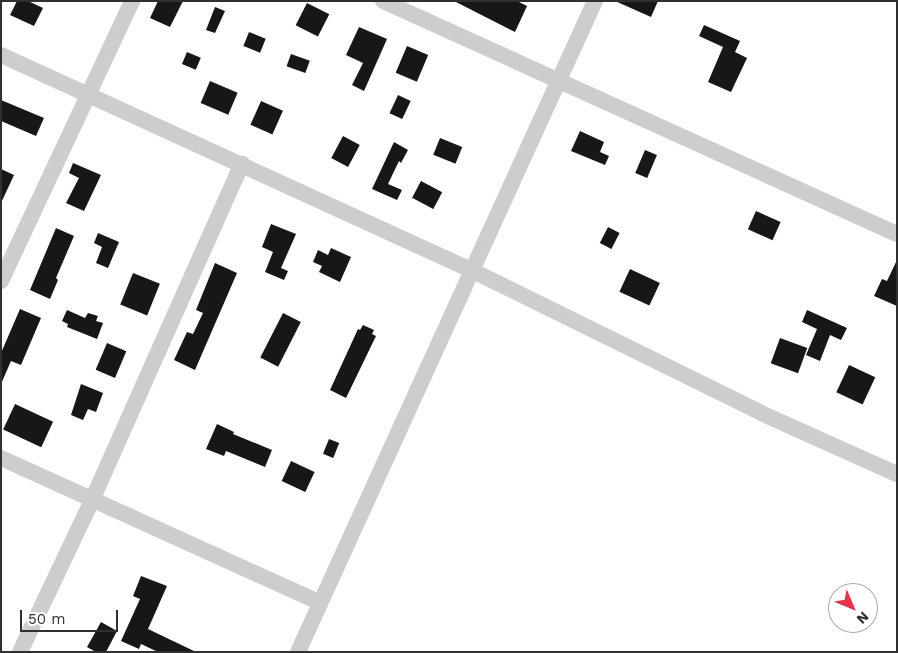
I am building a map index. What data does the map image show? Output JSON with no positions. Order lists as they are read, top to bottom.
{
  "scale_bar": "50 m",
  "north": "bottom right"
}
